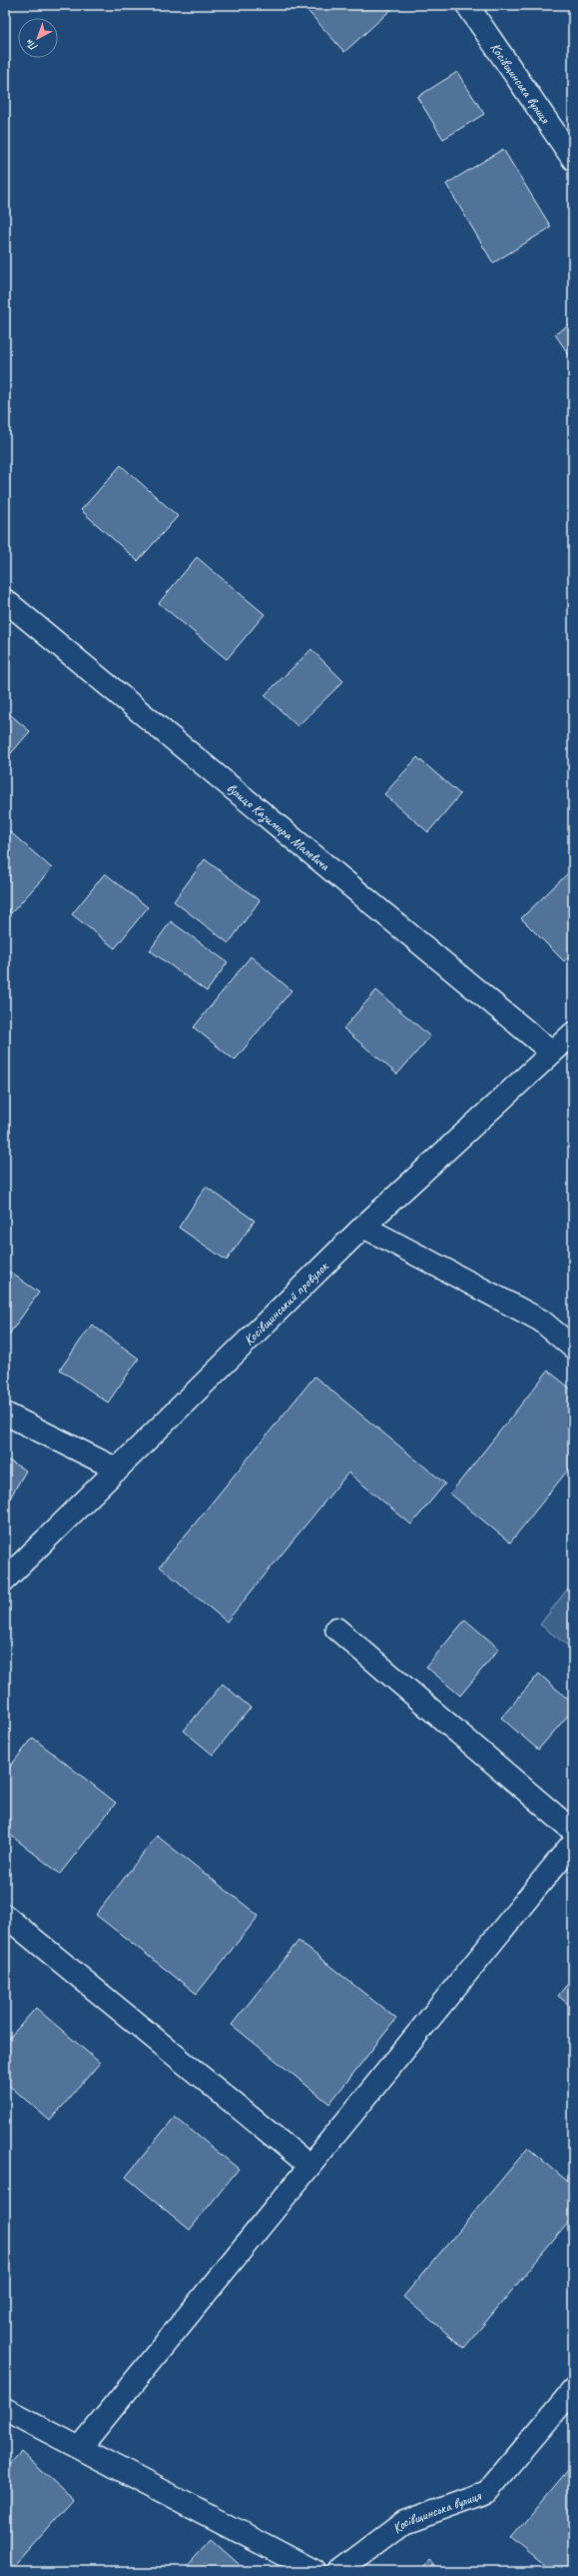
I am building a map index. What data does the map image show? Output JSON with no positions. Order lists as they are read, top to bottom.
{
  "streets": {
    "street": ["Косівщинська вулиця", "вулиця Казимира Малевича", "Косівщинський провулок"]
  },
  "crossings": [
    ["вулиця Казимира Малевича", "Косівщинський провулок"]
  ],
  "north": "bottom left"
}
